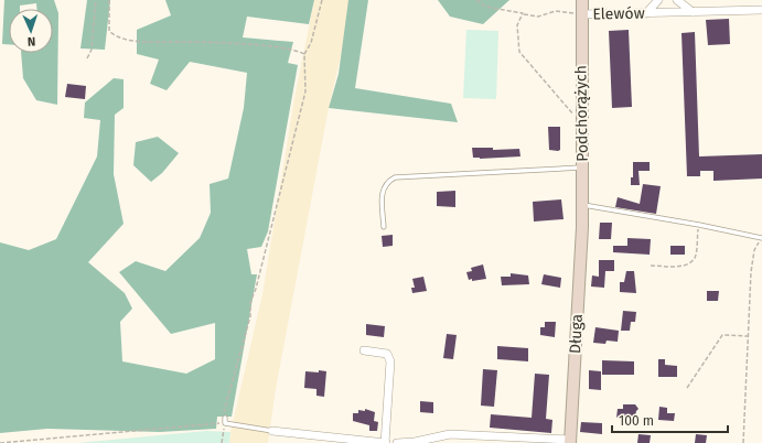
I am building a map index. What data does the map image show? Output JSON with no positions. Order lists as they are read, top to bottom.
{
  "streets": {
    "street": ["Elewów", "Podchorążych", "Długa"]
  },
  "crossings": [
    ["Elewów", "Podchorążych"],
    ["Podchorążych", "Długa"]
  ],
  "scale_bar": "100 m",
  "north": "bottom"
}
